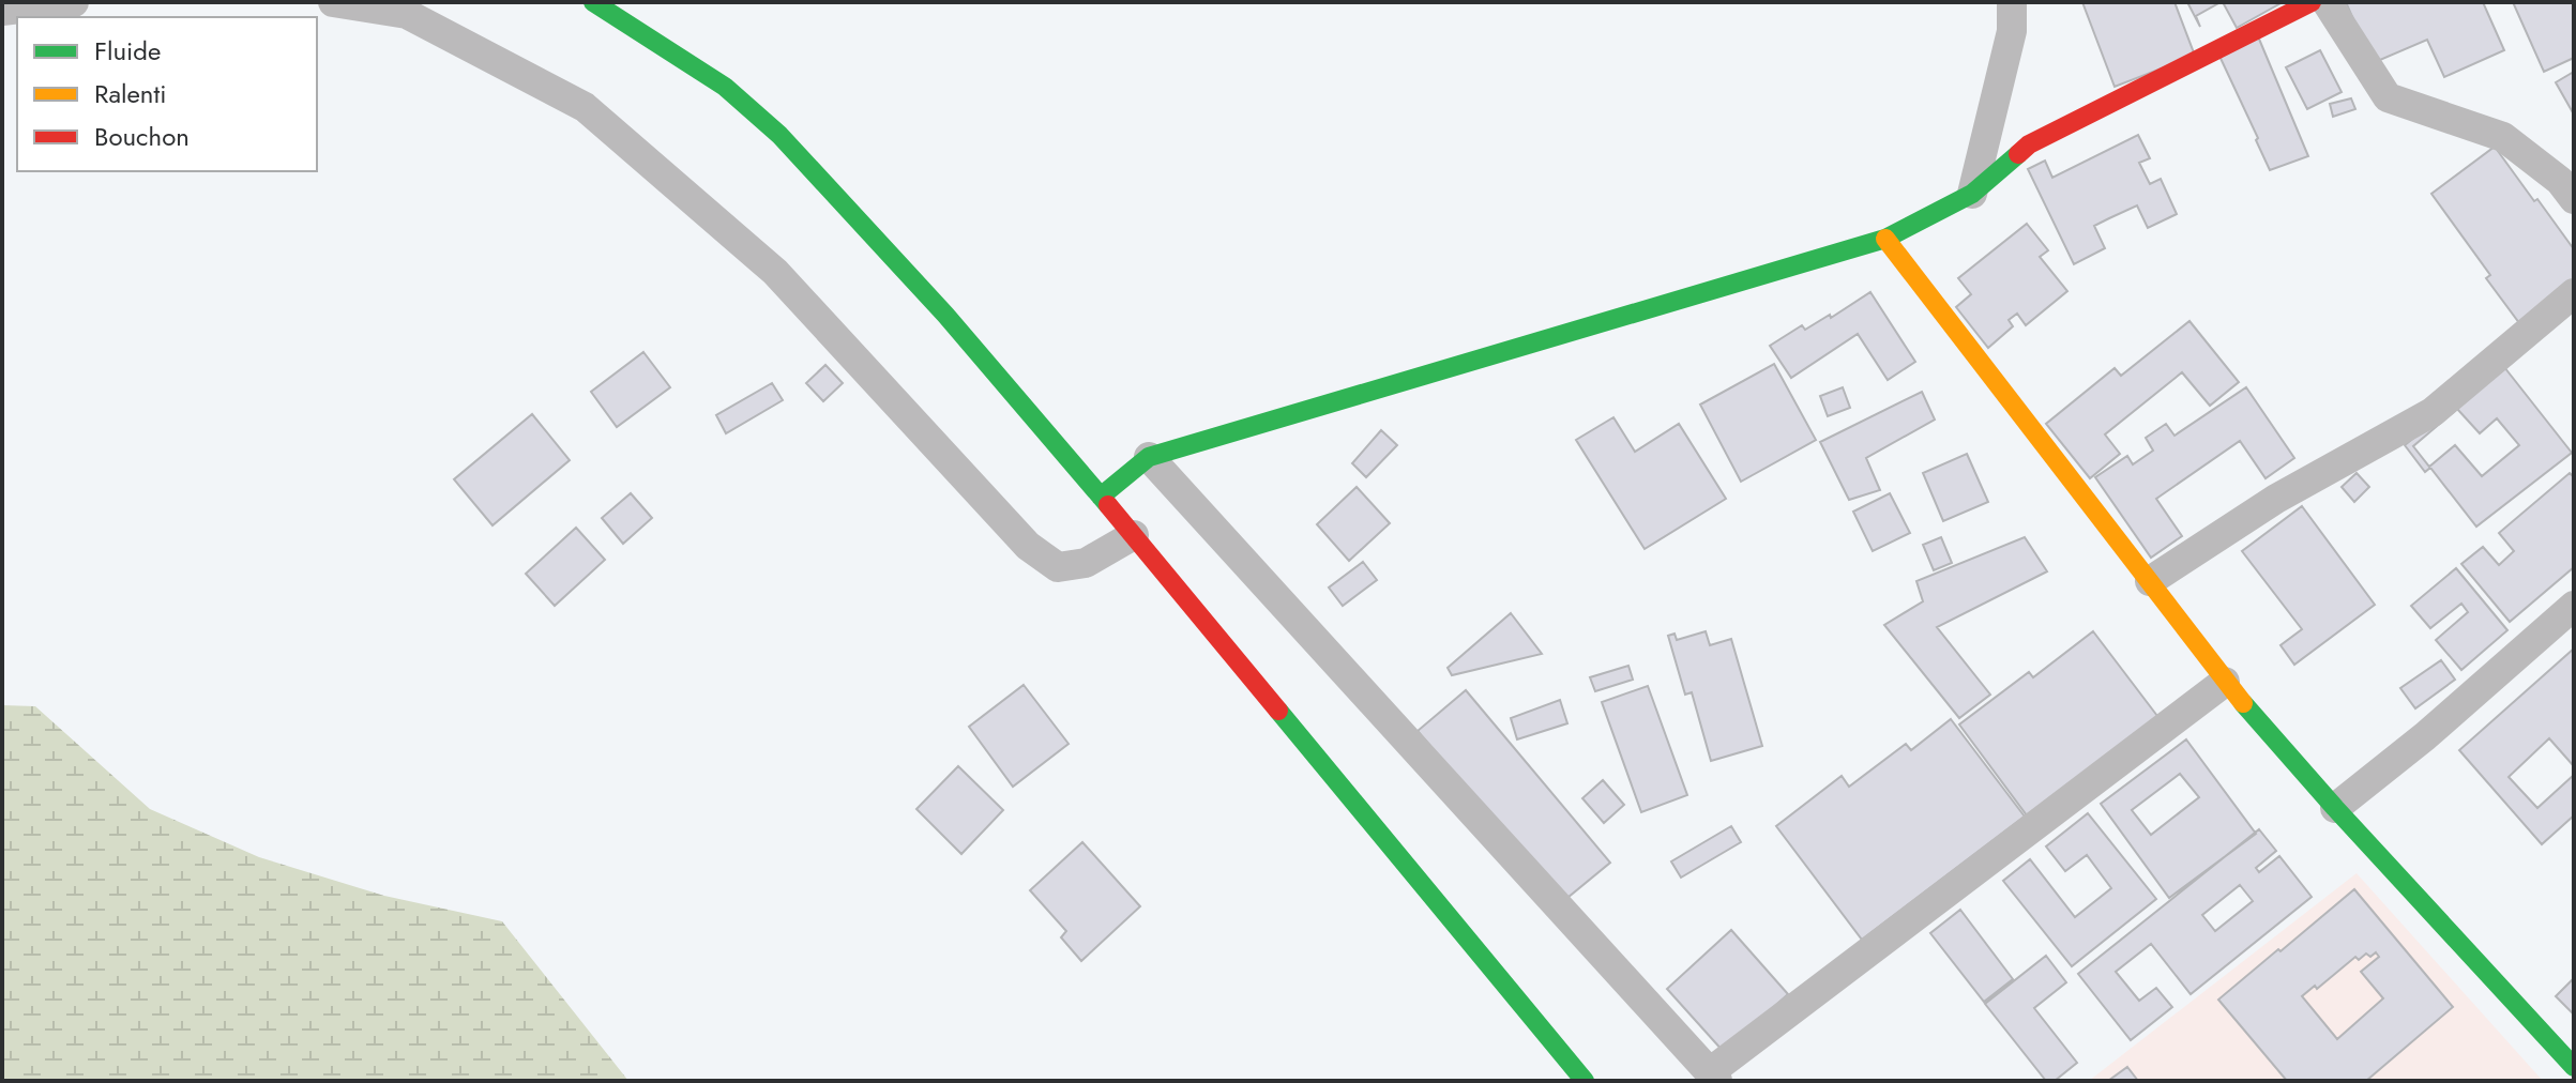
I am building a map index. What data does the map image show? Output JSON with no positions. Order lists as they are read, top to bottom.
{
  "legend": ["Fluide", "Ralenti", "Bouchon"]
}
